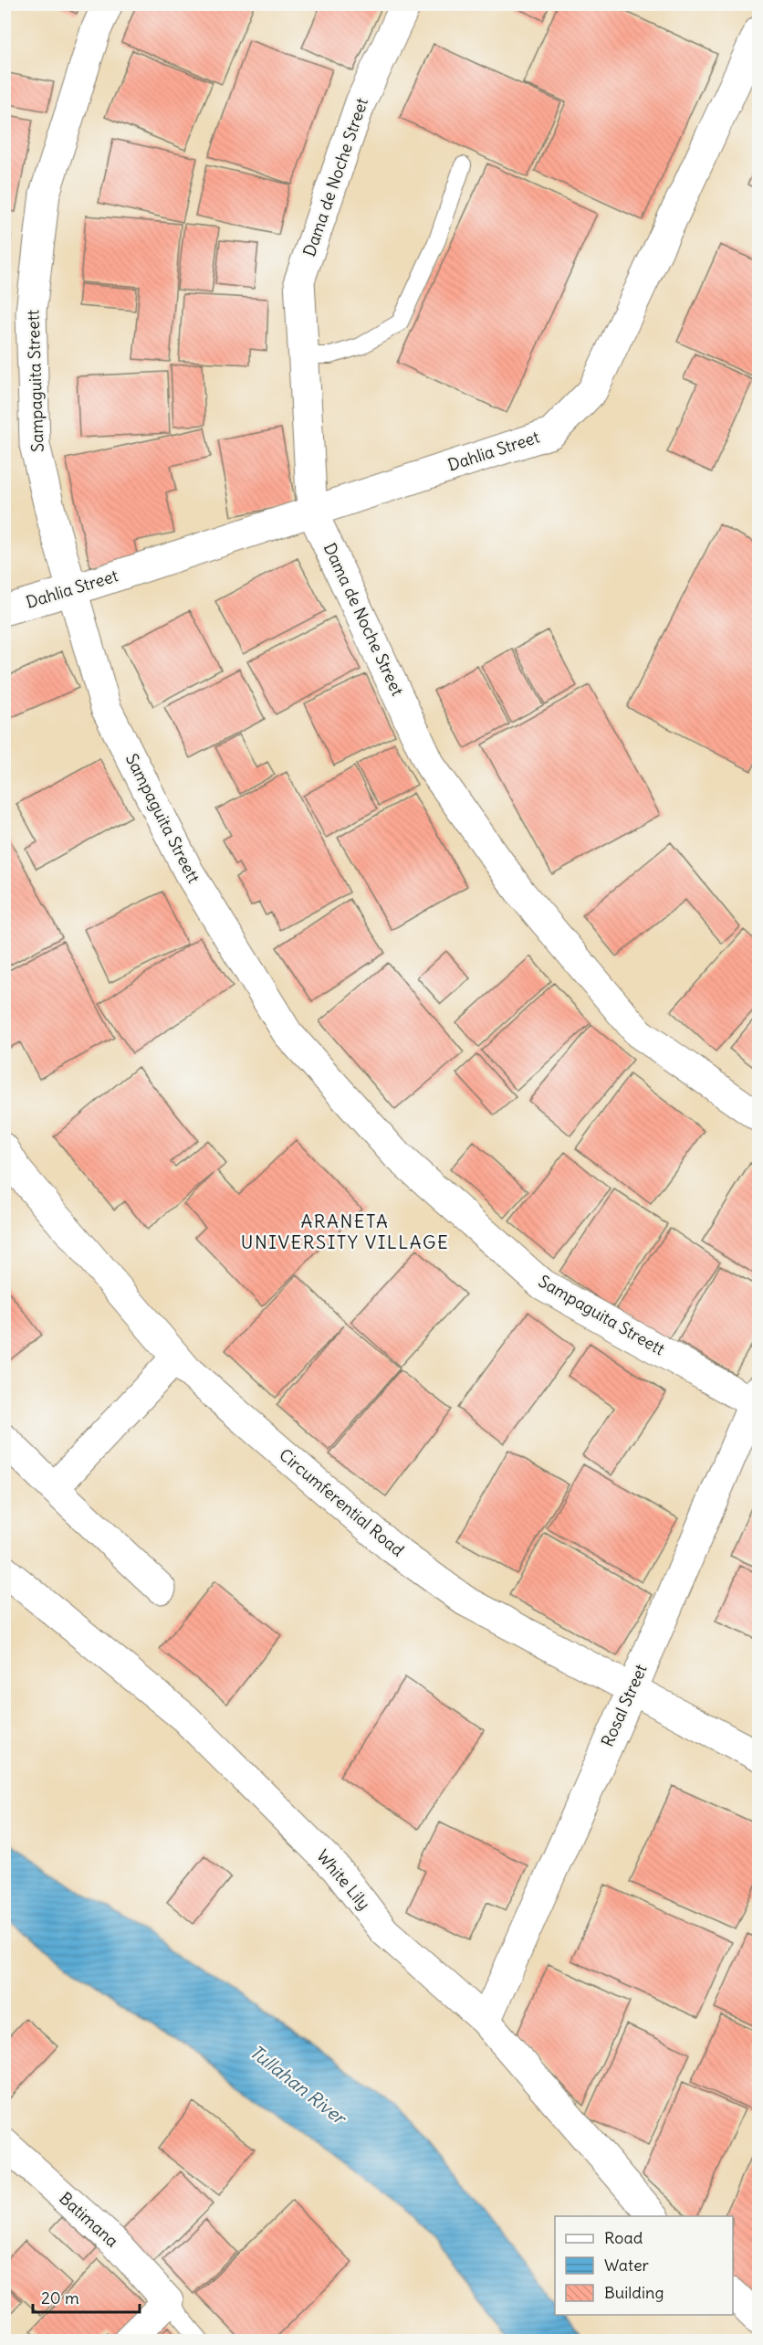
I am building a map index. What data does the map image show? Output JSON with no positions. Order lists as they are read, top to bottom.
{
  "streets": {
    "street": [
      "Dama de Noche Street",
      "Sampaguita Streett",
      "Dahlia Street",
      "Circumferential Road",
      "Rosal Street",
      "White Lily",
      "Batimana"
    ]
  },
  "crossings": [
    ["Dama de Noche Street", "Dahlia Street"],
    ["Sampaguita Streett", "Dahlia Street"],
    ["Sampaguita Streett", "Rosal Street"],
    ["Circumferential Road", "Rosal Street"],
    ["Rosal Street", "White Lily"]
  ],
  "districts": ["ARANETA UNIVERSITY VILLAGE"],
  "water": ["Tullahan River"],
  "legend": ["Road", "Water", "Building"],
  "scale_bar": "20 m"
}
